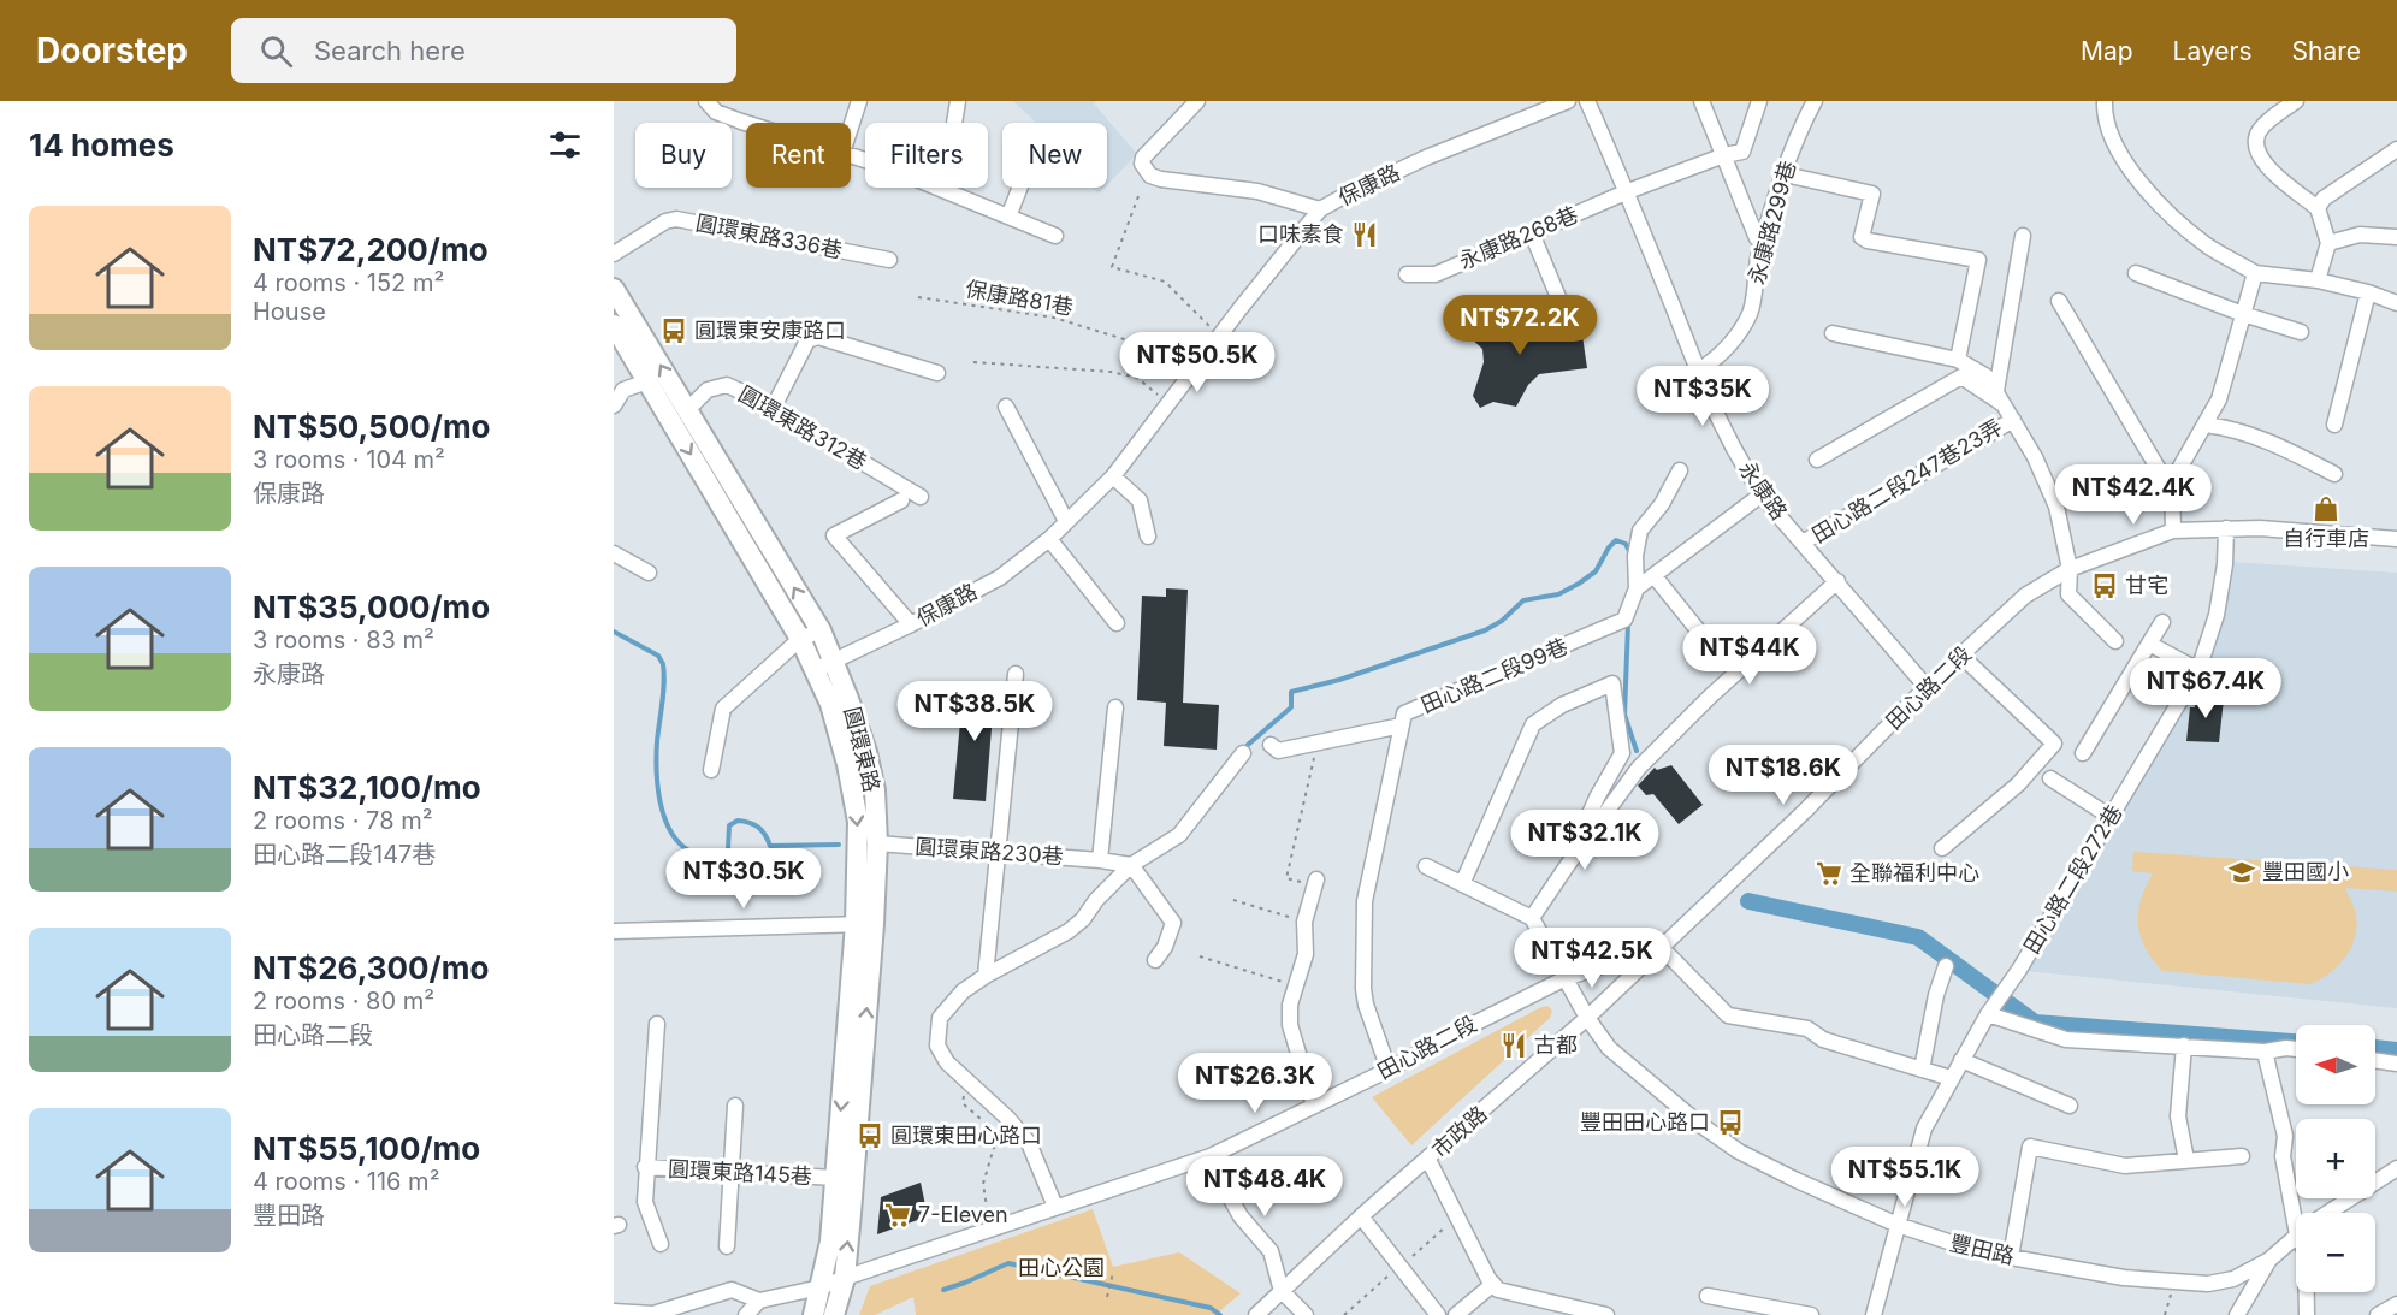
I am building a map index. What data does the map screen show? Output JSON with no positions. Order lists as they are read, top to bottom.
{
  "streets": {
    "main road": ["圓環東路"],
    "street": [
      "保康路",
      "永康路299巷",
      "圓環東路336巷",
      "永康路268巷",
      "圓環東路312巷",
      "田心路二段247巷23弄",
      "永康路",
      "田心路二段99巷",
      "田心路二段",
      "圓環東路230巷",
      "田心路二段272巷",
      "市政路",
      "圓環東路145巷",
      "豐田路"
    ],
    "path": ["保康路81巷"]
  },
  "crossings": [
    ["保康路", "保康路81巷"],
    ["保康路", "圓環東路"],
    ["永康路299巷", "永康路"],
    ["永康路268巷", "永康路"],
    ["圓環東路312巷", "圓環東路"],
    ["田心路二段247巷23弄", "永康路"],
    ["永康路", "田心路二段"],
    ["田心路二段99巷", "田心路二段"],
    ["田心路二段", "圓環東路"],
    ["田心路二段", "田心路二段272巷"],
    ["田心路二段", "市政路"],
    ["田心路二段", "豐田路"],
    ["圓環東路", "圓環東路230巷"],
    ["圓環東路", "圓環東路145巷"],
    ["田心路二段272巷", "豐田路"],
    ["市政路", "豐田路"]
  ],
  "parks": ["田心公園"],
  "places": {
    "restaurant": ["口味素食", "古都"],
    "bus stop": [
      "圓環東安康路口",
      "甘宅",
      "豐田田心路口",
      "圓環東田心路口"
    ],
    "shop": ["自行車店"],
    "school or university": ["豐田國小"],
    "supermarket": ["全聯福利中心", "7-Eleven"]
  },
  "north": "left",
  "page": {
    "header": "Doorstep",
    "search": "Search here",
    "nav": ["Map", "Layers", "Share"],
    "heading": "14 homes",
    "chip": [
      "Buy",
      "Rent",
      "Filters",
      "New"
    ],
    "list": [
      {
        "name": "NT$72,200/mo",
        "note": "4 rooms · 152 m² · House"
      },
      {
        "name": "NT$50,500/mo",
        "note": "3 rooms · 104 m² · 保康路"
      },
      {
        "name": "NT$35,000/mo",
        "note": "3 rooms · 83 m² · 永康路"
      },
      {
        "name": "NT$32,100/mo",
        "note": "2 rooms · 78 m² · 田心路二段147巷"
      },
      {
        "name": "NT$26,300/mo",
        "note": "2 rooms · 80 m² · 田心路二段"
      },
      {
        "name": "NT$55,100/mo",
        "note": "4 rooms · 116 m² · 豐田路"
      }
    ],
    "price": [
      "NT$72.2K",
      "NT$50.5K",
      "NT$35K",
      "NT$42.4K",
      "NT$44K",
      "NT$67.4K",
      "NT$38.5K",
      "NT$18.6K",
      "NT$32.1K",
      "NT$30.5K",
      "NT$42.5K",
      "NT$26.3K",
      "NT$55.1K",
      "NT$48.4K"
    ],
    "map_buttons": ["+", "−"]
  }
}
